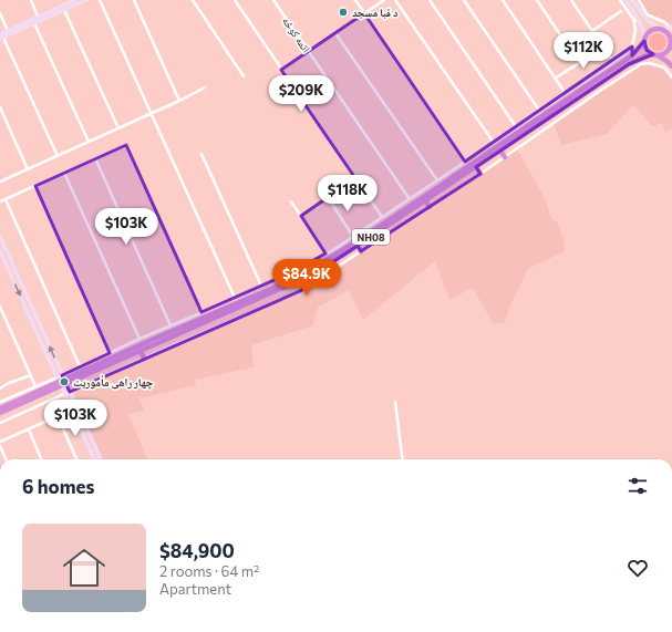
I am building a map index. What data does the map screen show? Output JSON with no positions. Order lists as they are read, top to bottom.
{
  "streets": {
    "highway": ["NH08"],
    "street": ["اتمه کوڅه"]
  },
  "places": ["د قبا مسجد", "چهار راهی مأموریت"],
  "page": {
    "price": [
      "$112K",
      "$209K",
      "$118K",
      "$103K",
      "$84.9K",
      "$103K"
    ],
    "heading": "6 homes",
    "list": [
      {
        "name": "$84,900",
        "note": "2 rooms · 64 m² · Apartment"
      }
    ]
  }
}
